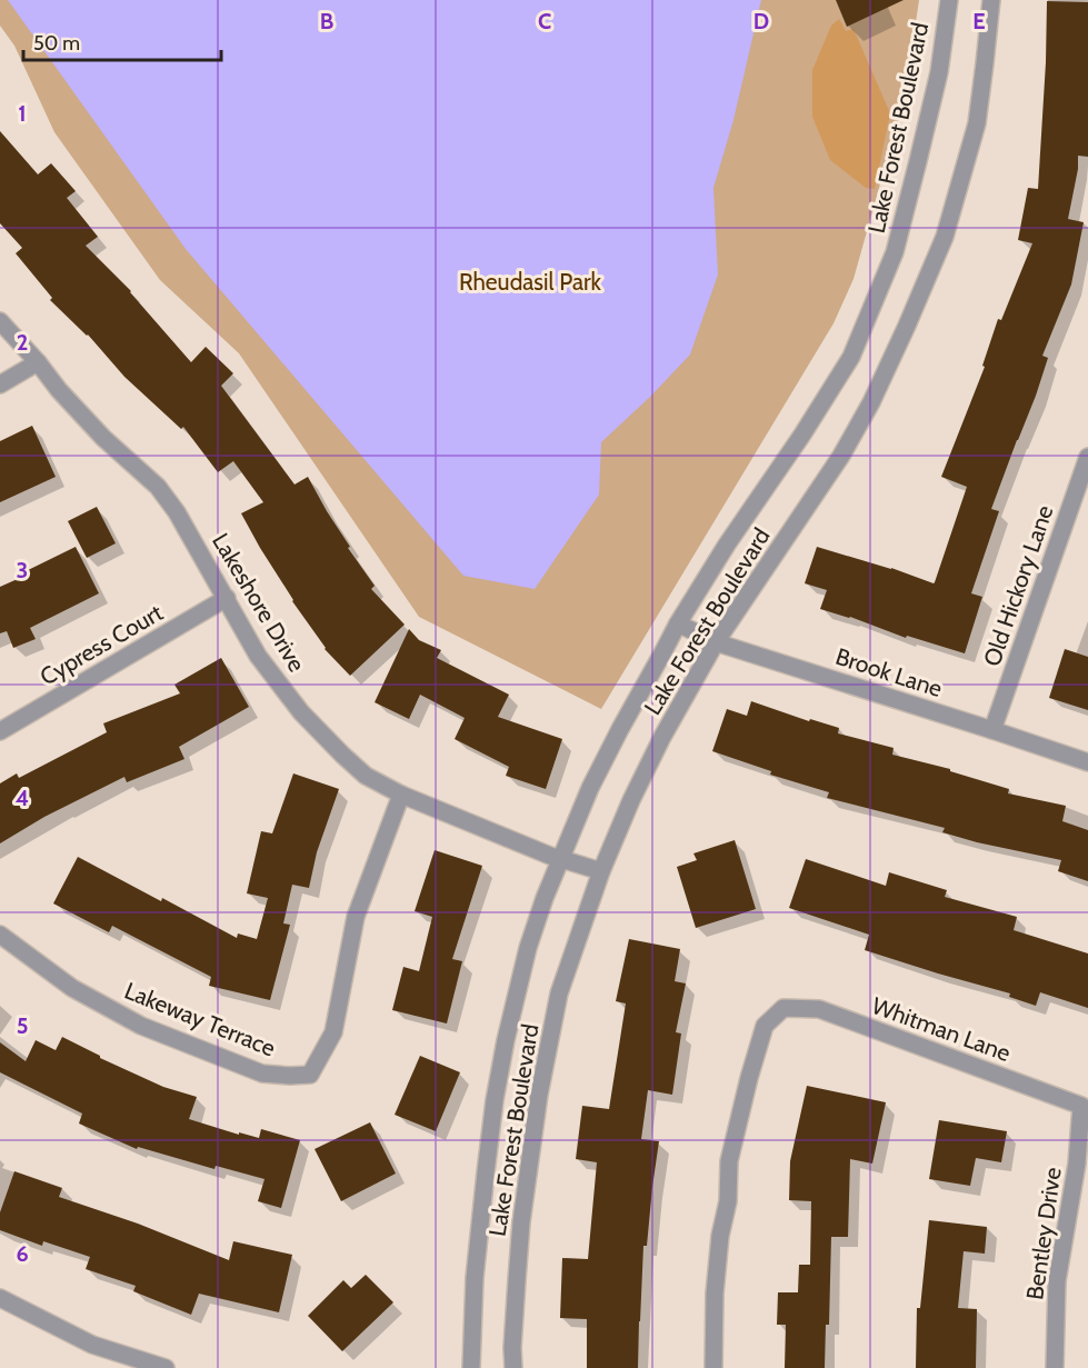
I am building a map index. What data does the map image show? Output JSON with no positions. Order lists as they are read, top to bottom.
{
  "streets": {
    "street": [
      "Lake Forest Boulevard",
      "Old Hickory Lane",
      "Lakeshore Drive",
      "Cypress Court",
      "Brook Lane",
      "Lakeway Terrace",
      "Whitman Lane",
      "Bentley Drive"
    ]
  },
  "crossings": [
    ["Lake Forest Boulevard", "Lakeshore Drive"],
    ["Lake Forest Boulevard", "Brook Lane"],
    ["Old Hickory Lane", "Brook Lane"],
    ["Lakeshore Drive", "Cypress Court"],
    ["Lakeshore Drive", "Lakeway Terrace"],
    ["Whitman Lane", "Bentley Drive"]
  ],
  "parks": ["Rheudasil Park"],
  "scale_bar": "50 m",
  "grid": {
    "columns": [
      "B",
      "C",
      "D",
      "E"
    ],
    "rows": [
      "1",
      "2",
      "3",
      "4",
      "5",
      "6"
    ]
  }
}
